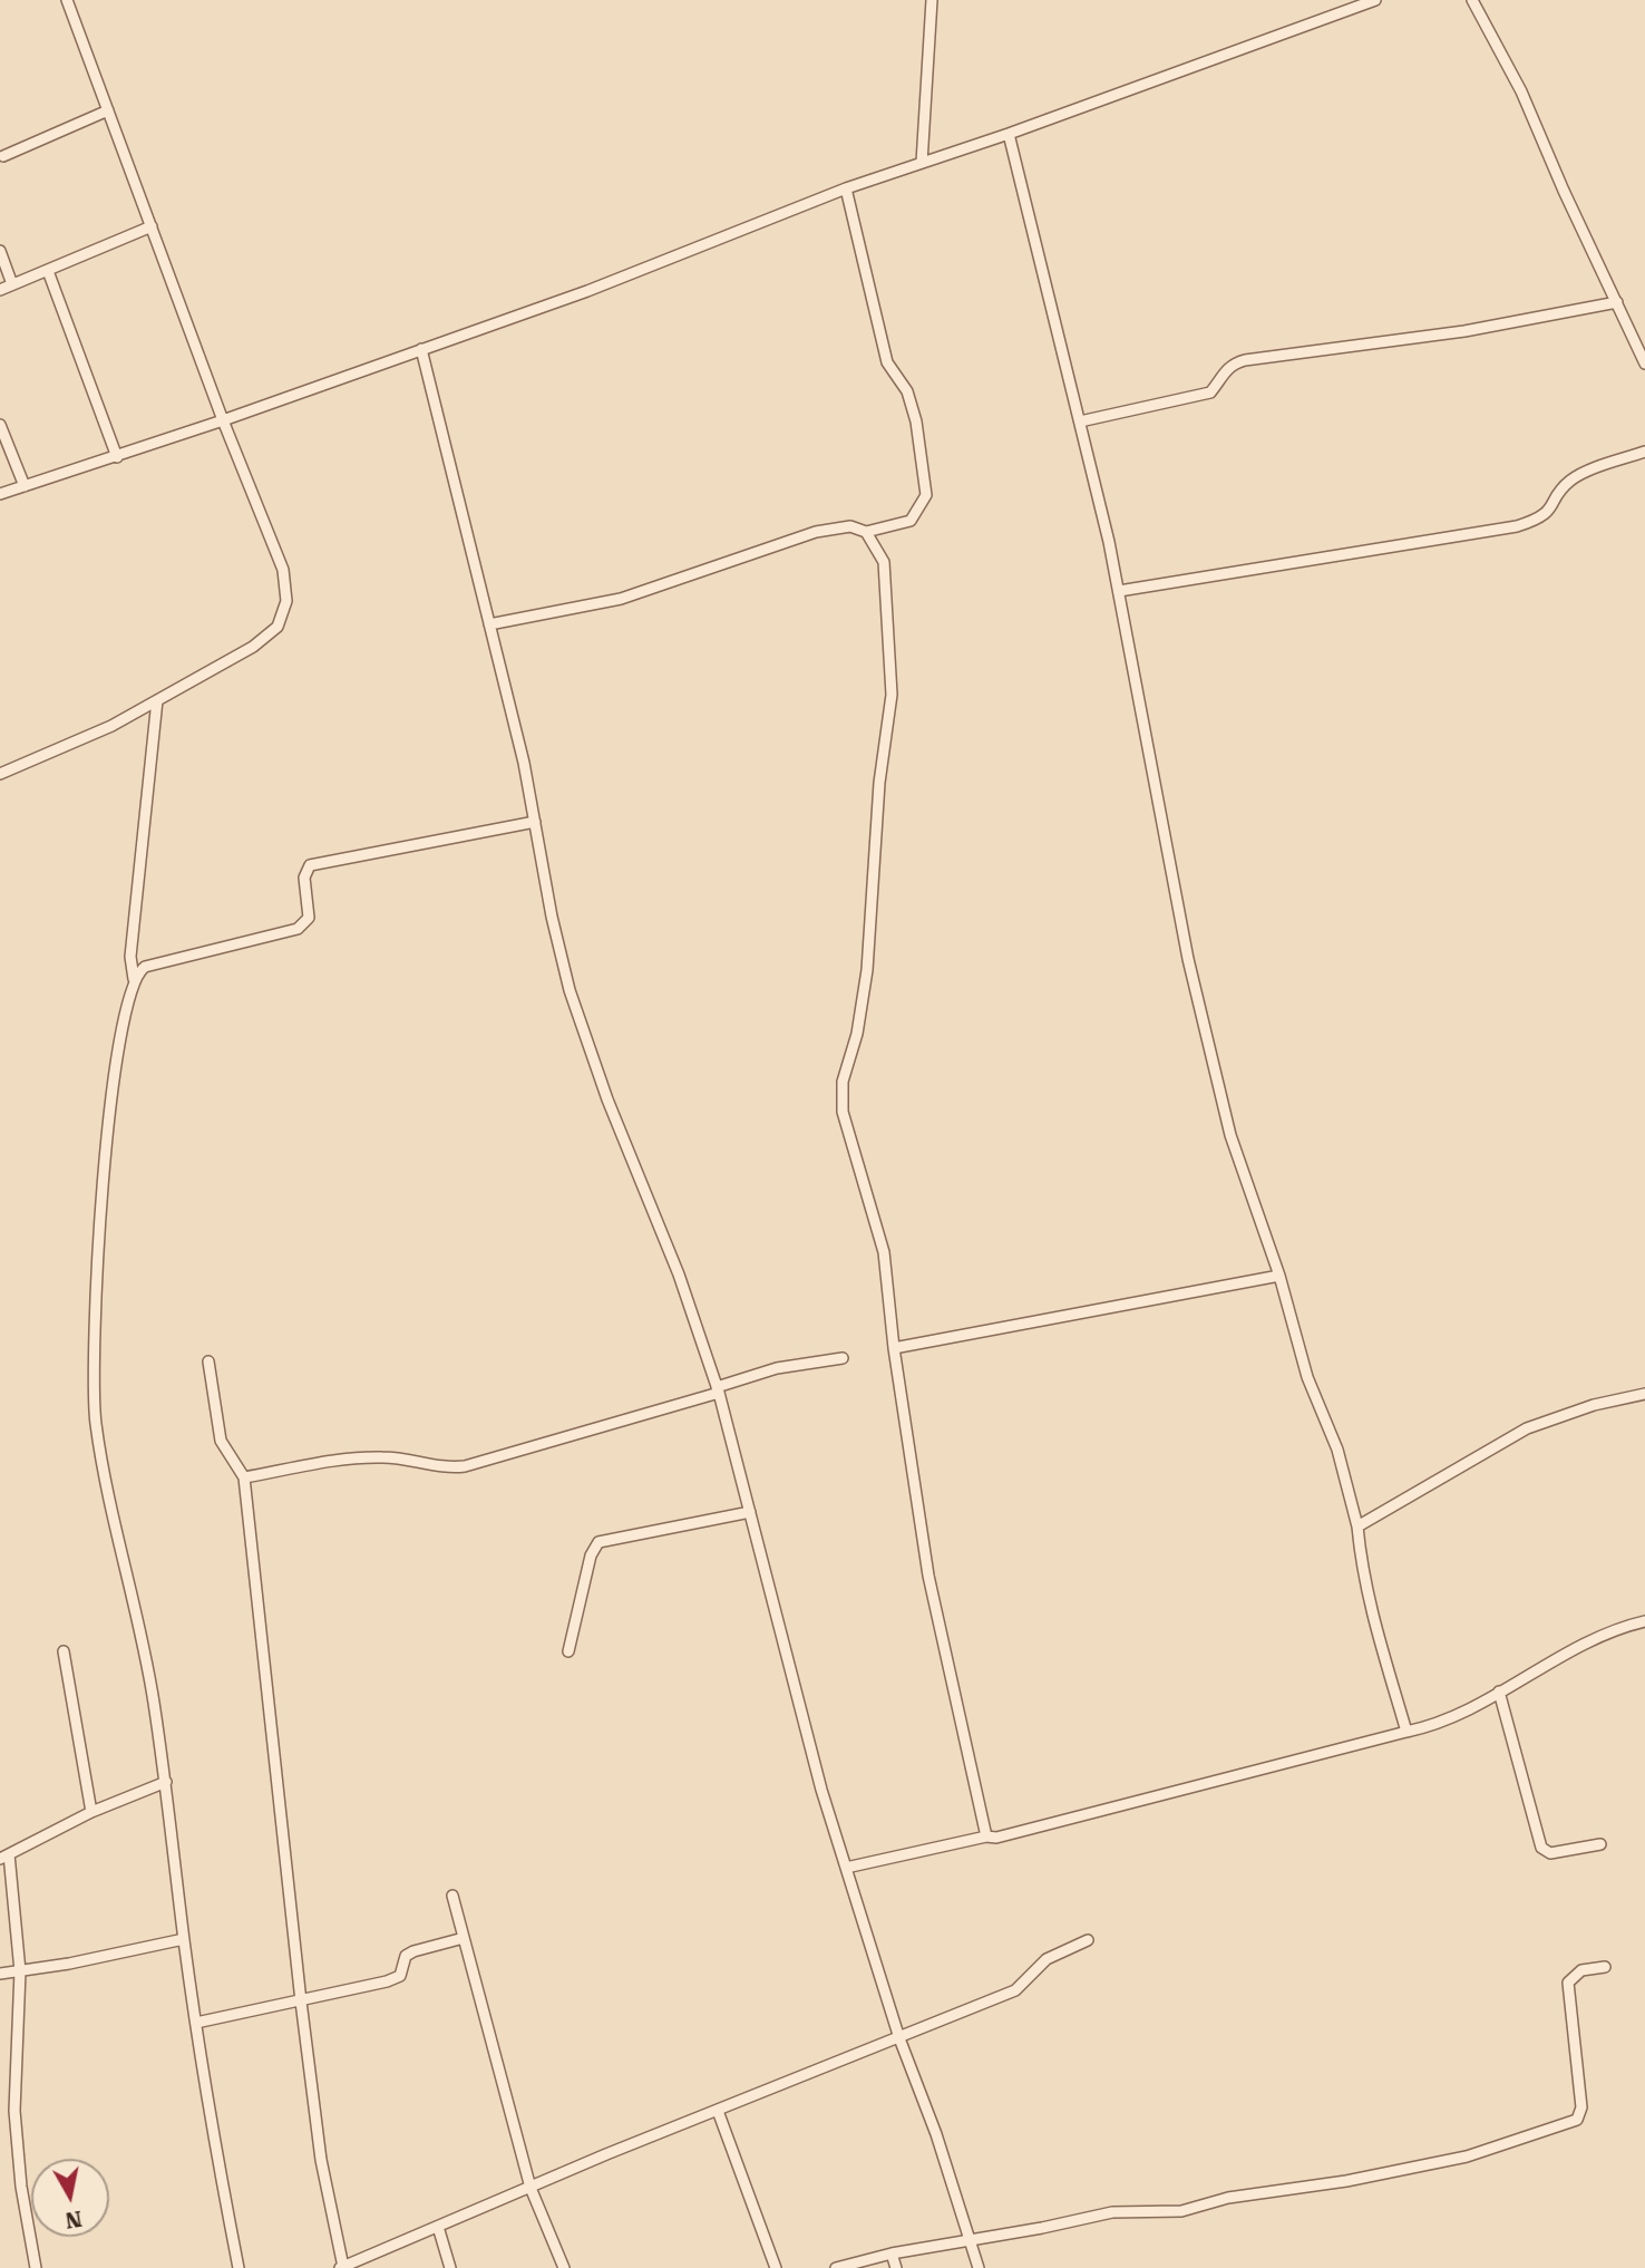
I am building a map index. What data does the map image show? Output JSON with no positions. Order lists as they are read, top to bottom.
{
  "north": "bottom"
}
